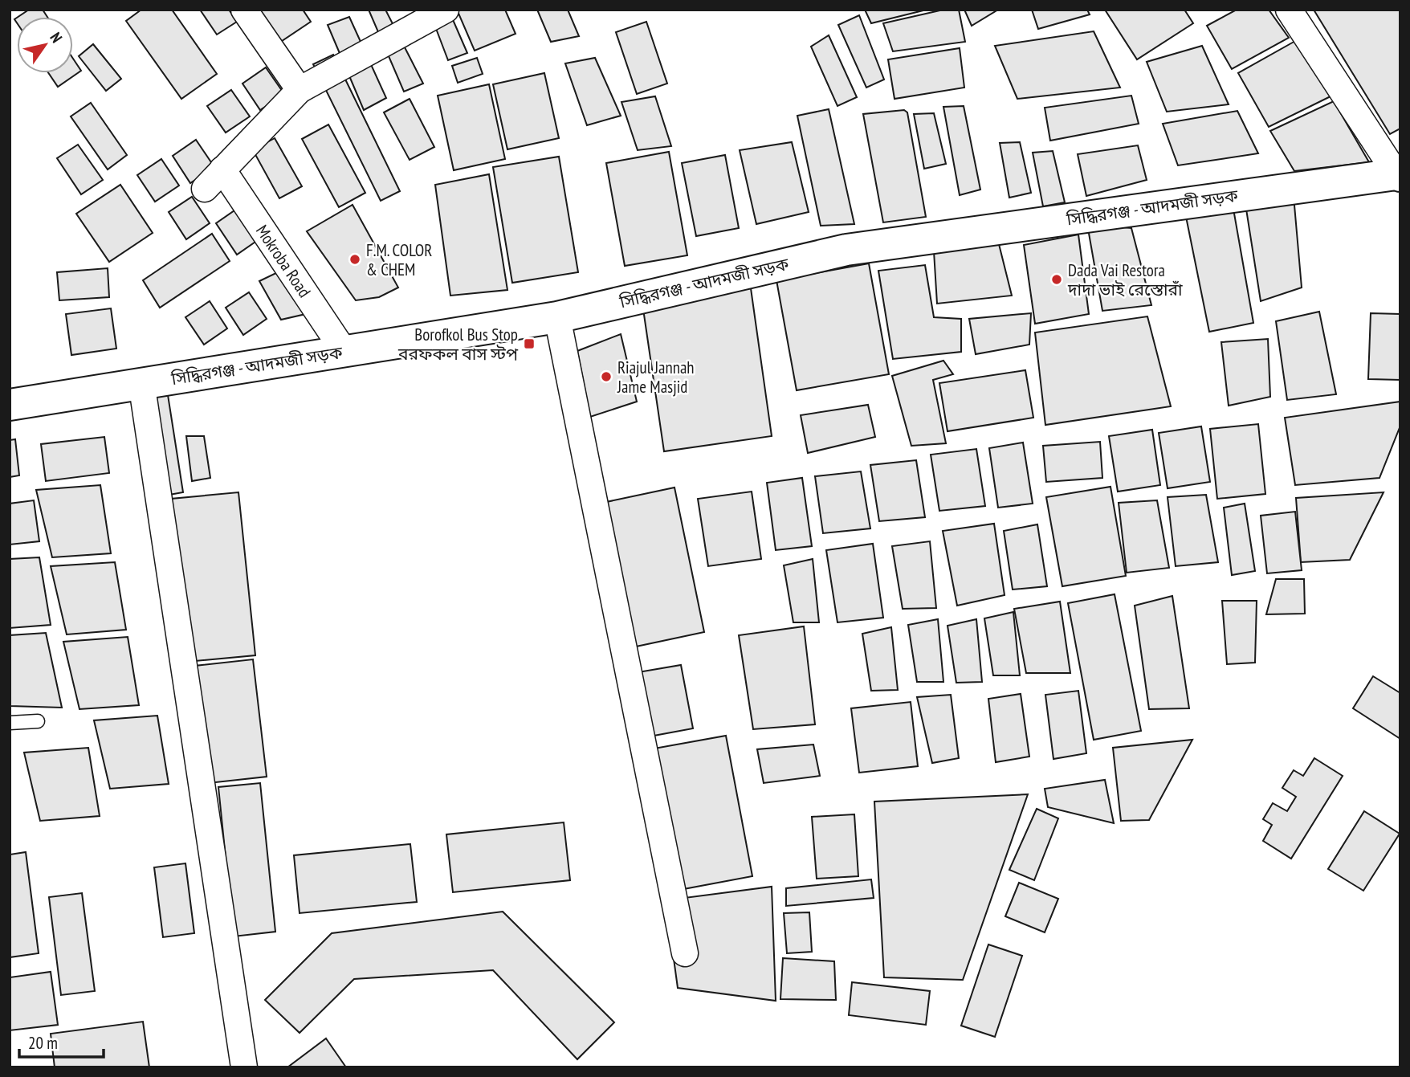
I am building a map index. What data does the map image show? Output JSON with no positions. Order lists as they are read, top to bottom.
{
  "streets": {
    "main road": ["সিদ্ধিরগঞ্জ - আদমজী সড়ক"],
    "street": ["Mokroba Road"]
  },
  "crossings": [
    ["সিদ্ধিরগঞ্জ - আদমজী সড়ক", "Mokroba Road"]
  ],
  "places": {
    "other": ["F.M. COLOR & CHEM", "Dada Vai Restora দাদা ভাই রেস্তোরাঁ", "Riajul Jannah Jame Masjid"],
    "transit": ["Borofkol Bus Stop বরফকল বাস স্টপ"]
  },
  "scale_bar": "20 m",
  "north": "top right"
}
